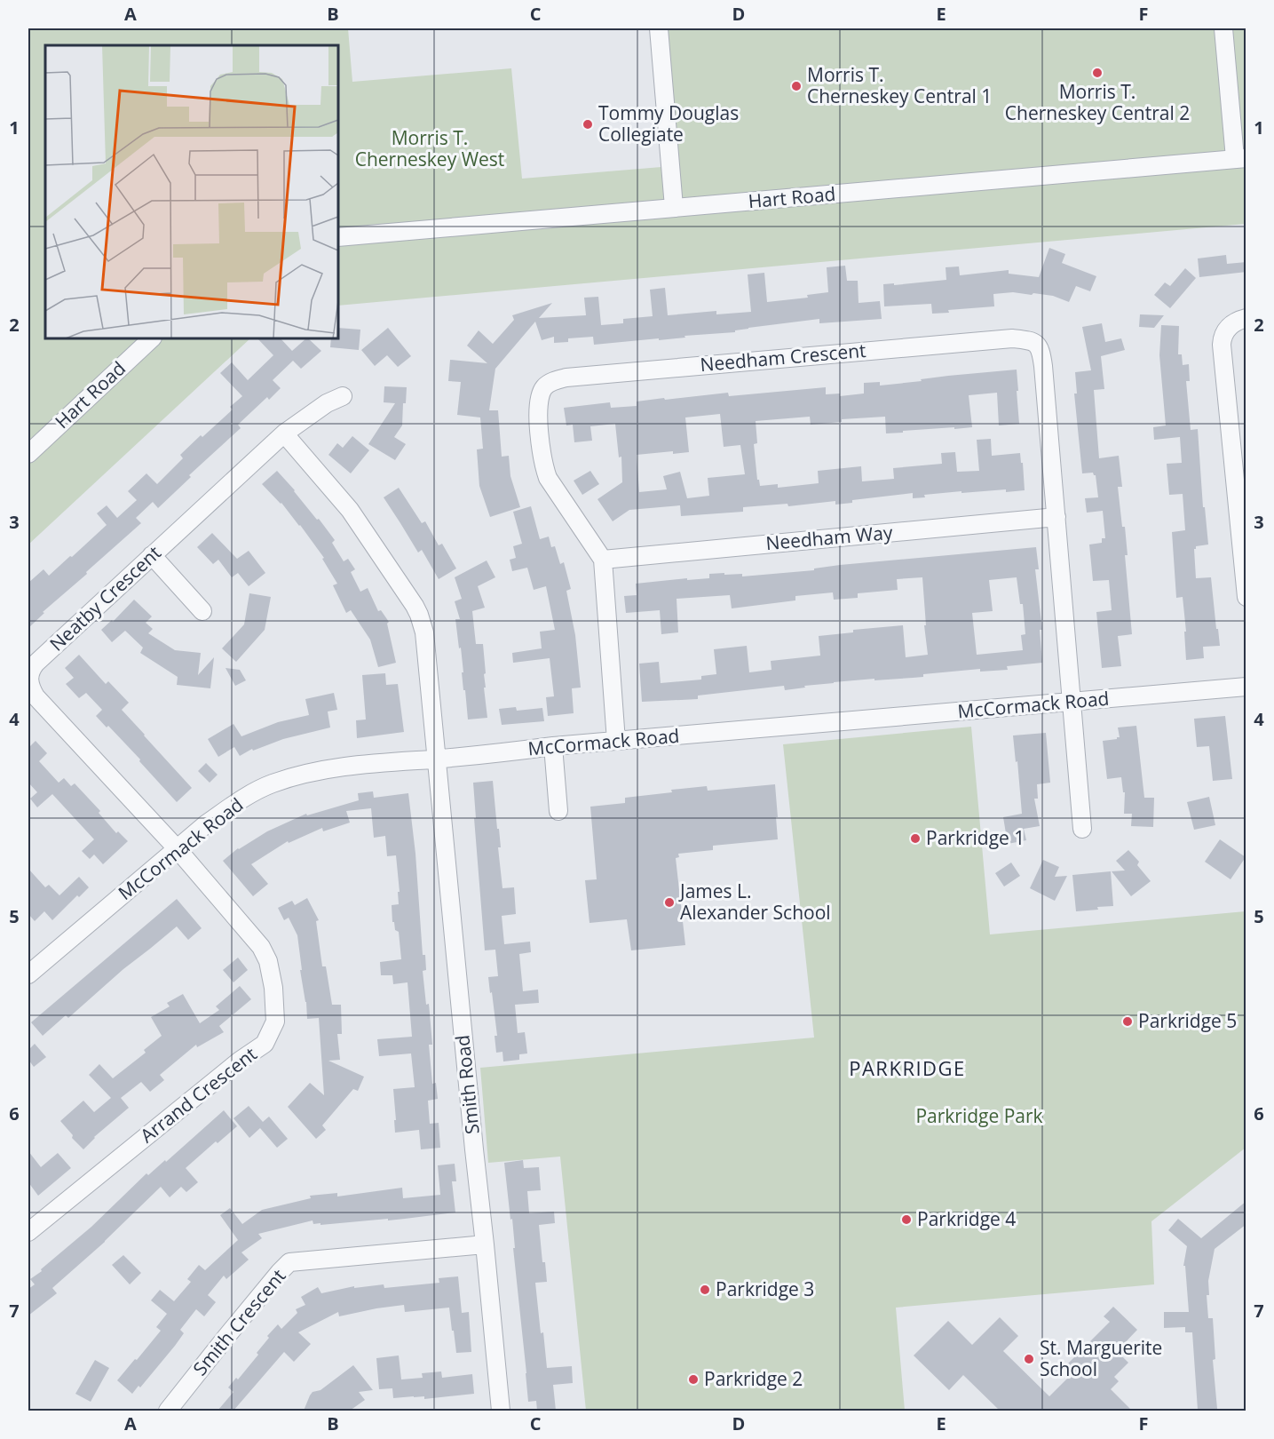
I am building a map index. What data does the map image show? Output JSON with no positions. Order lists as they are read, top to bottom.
{
  "streets": {
    "street": [
      "Hart Road",
      "Needham Crescent",
      "Needham Way",
      "Neatby Crescent",
      "McCormack Road",
      "Smith Road",
      "Arrand Crescent",
      "Smith Crescent"
    ]
  },
  "crossings": [
    ["Needham Crescent", "Needham Way"],
    ["Needham Crescent", "McCormack Road"],
    ["Neatby Crescent", "McCormack Road"],
    ["Neatby Crescent", "Arrand Crescent"],
    ["McCormack Road", "Smith Road"],
    ["McCormack Road", "Arrand Crescent"],
    ["Smith Road", "Smith Crescent"]
  ],
  "districts": ["PARKRIDGE"],
  "parks": ["Morris T. Cherneskey West", "Parkridge Park"],
  "places": [
    "Morris T. Cherneskey Central 2",
    "Morris T. Cherneskey Central 1",
    "Tommy Douglas Collegiate",
    "Parkridge 1",
    "James L. Alexander School",
    "Parkridge 5",
    "Parkridge 4",
    "Parkridge 3",
    "St. Marguerite School",
    "Parkridge 2"
  ],
  "grid": {
    "columns": [
      "A",
      "B",
      "C",
      "D",
      "E",
      "F"
    ],
    "rows": [
      "1",
      "2",
      "3",
      "4",
      "5",
      "6",
      "7"
    ]
  }
}
